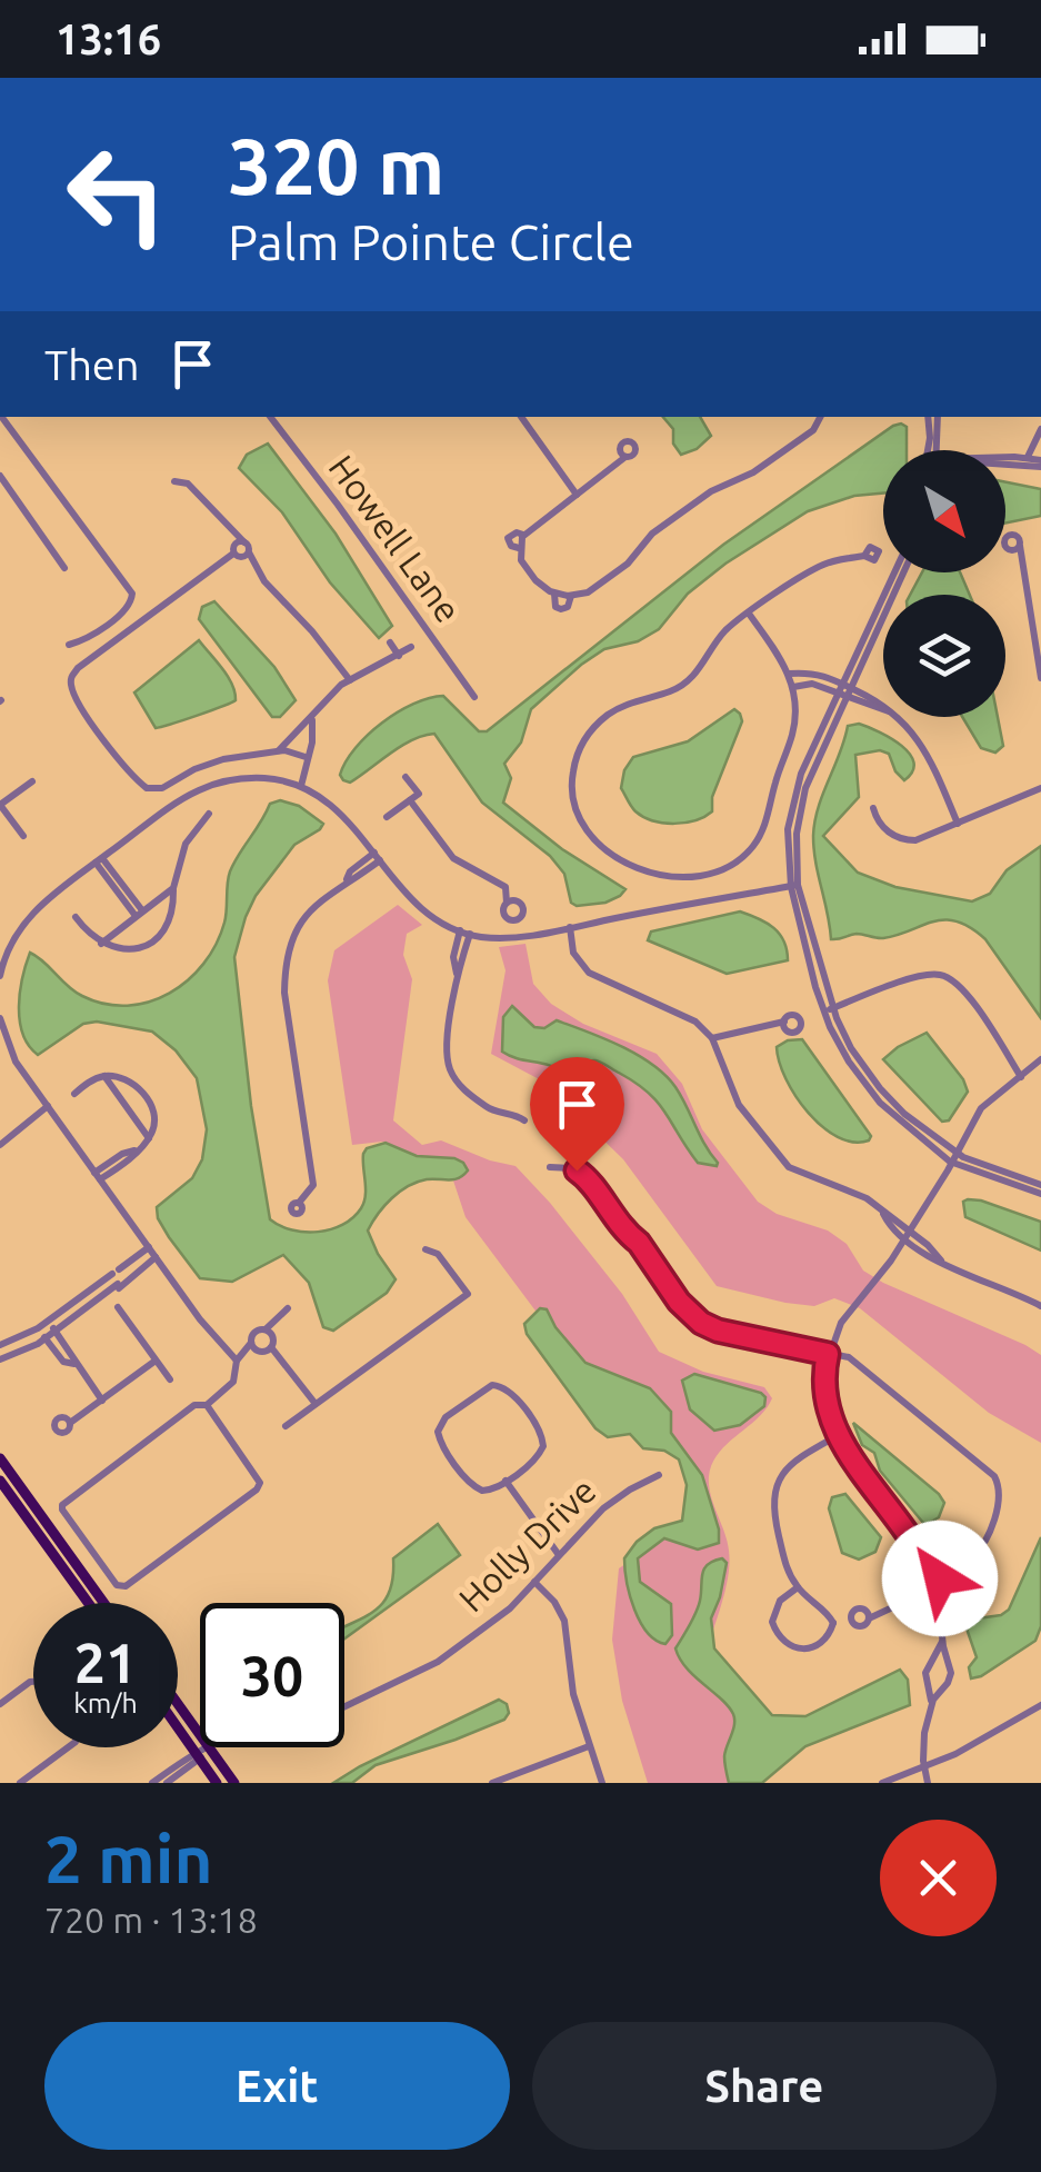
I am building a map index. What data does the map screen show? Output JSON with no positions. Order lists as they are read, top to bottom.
{
  "streets": {
    "street": ["Howell Lane", "Holly Drive"]
  },
  "north": "bottom right",
  "page": {
    "status": "13:16",
    "turn": ["320 m", "Palm Pointe Circle"],
    "then": "Then",
    "speed": "21 km/h",
    "limit": "30",
    "heading": ["2 min", "720 m · 13:18"],
    "buttons": ["Exit", "Share"]
  }
}
